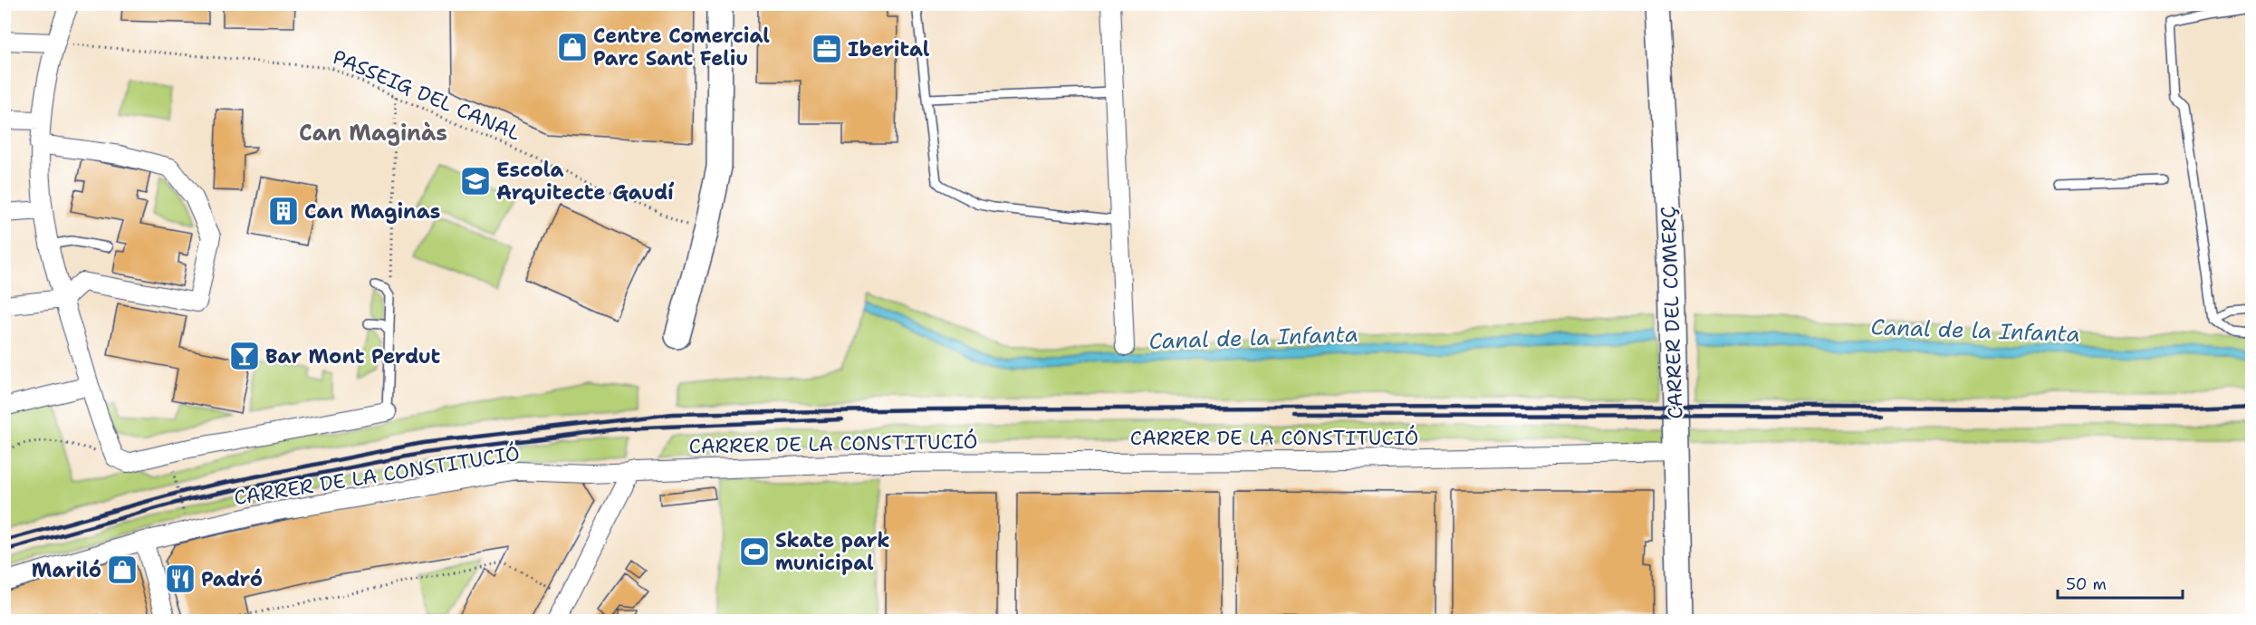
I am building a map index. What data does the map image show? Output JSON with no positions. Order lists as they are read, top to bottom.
{
  "streets": {
    "street": ["CARRER DEL COMERÇ", "CARRER DE LA CONSTITUCIÓ"],
    "path": ["PASSEIG DEL CANAL"]
  },
  "crossings": [
    ["CARRER DEL COMERÇ", "CARRER DE LA CONSTITUCIÓ"]
  ],
  "districts": ["Can Maginàs"],
  "water": ["Canal de la Infanta"],
  "places": {
    "shop": ["Centre Comercial Parc Sant Feliu", "Mariló"],
    "office": ["Iberital"],
    "school or university": ["Escola Arquitecte Gaudí"],
    "building": ["Can Maginas"],
    "bar": ["Bar Mont Perdut"],
    "sports": ["Skate park municipal"],
    "restaurant": ["Padró"]
  },
  "scale_bar": "50 m"
}
